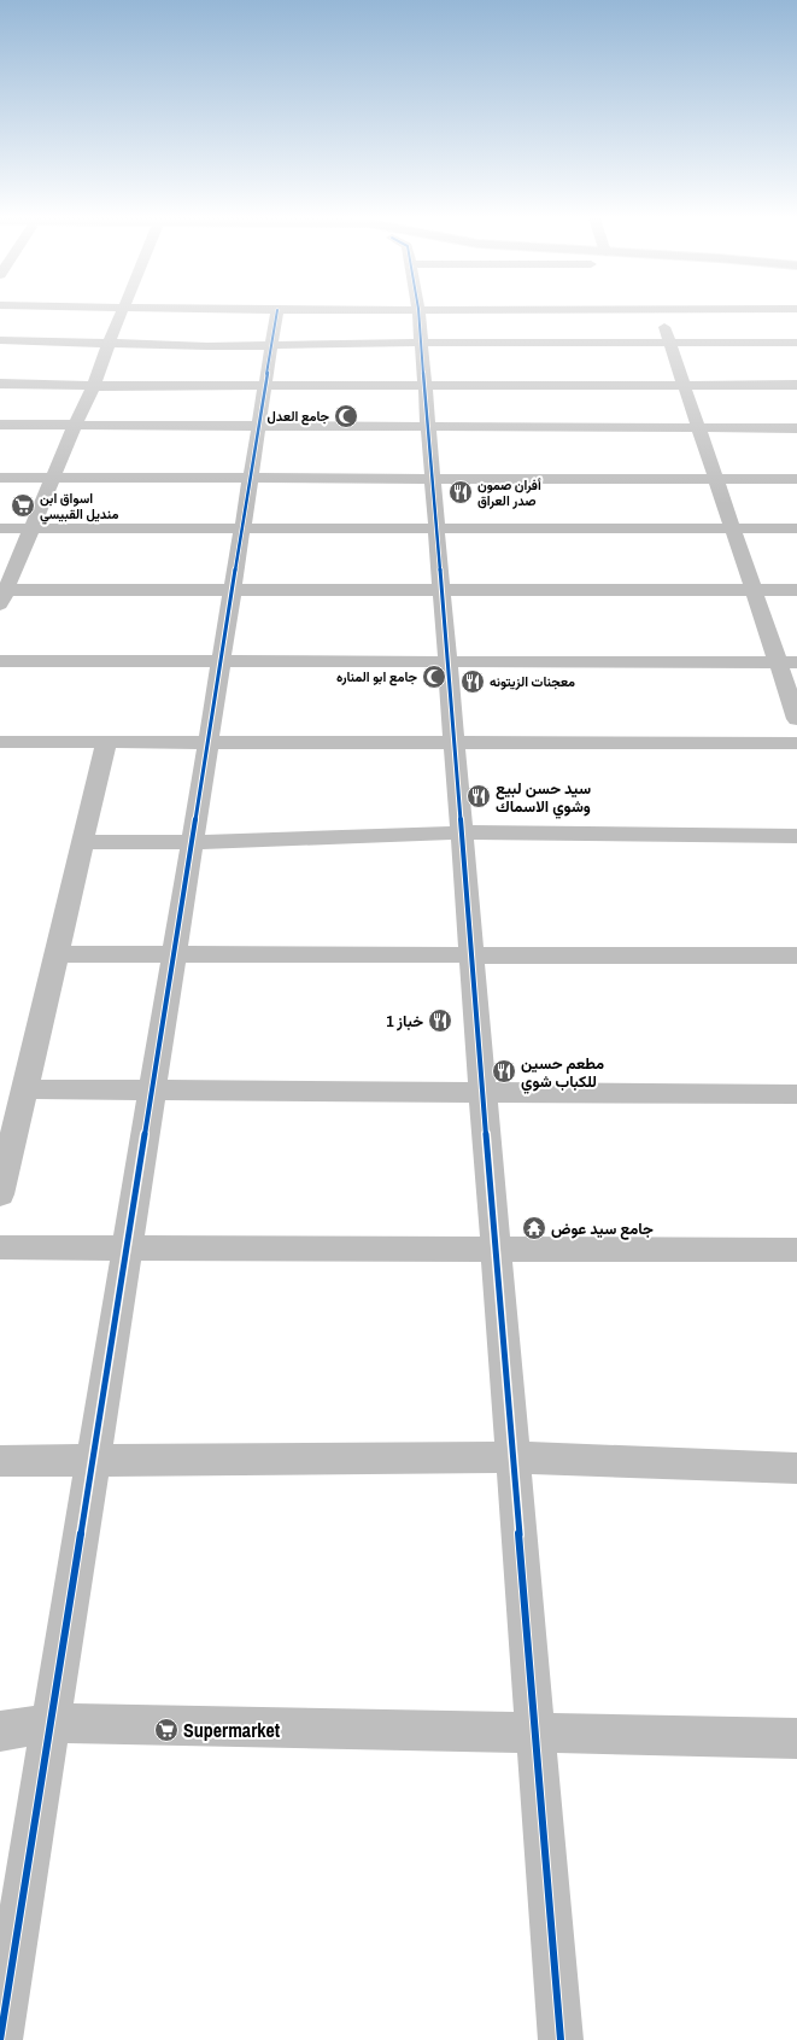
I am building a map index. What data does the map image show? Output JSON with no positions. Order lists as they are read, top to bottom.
{
  "places": {
    "mosque": ["جامع العدل", "جامع ابو المناره"],
    "restaurant": [
      "أفران صمون صدر العراق",
      "معجنات الزيتونه",
      "سيد حسن لبيع وشوي الاسماك",
      "خباز 1",
      "مطعم حسين للكباب شوي"
    ],
    "supermarket": ["اسواق ابن منديل القبيسي", "Supermarket"],
    "temple": ["جامع سيد عوض"]
  }
}
